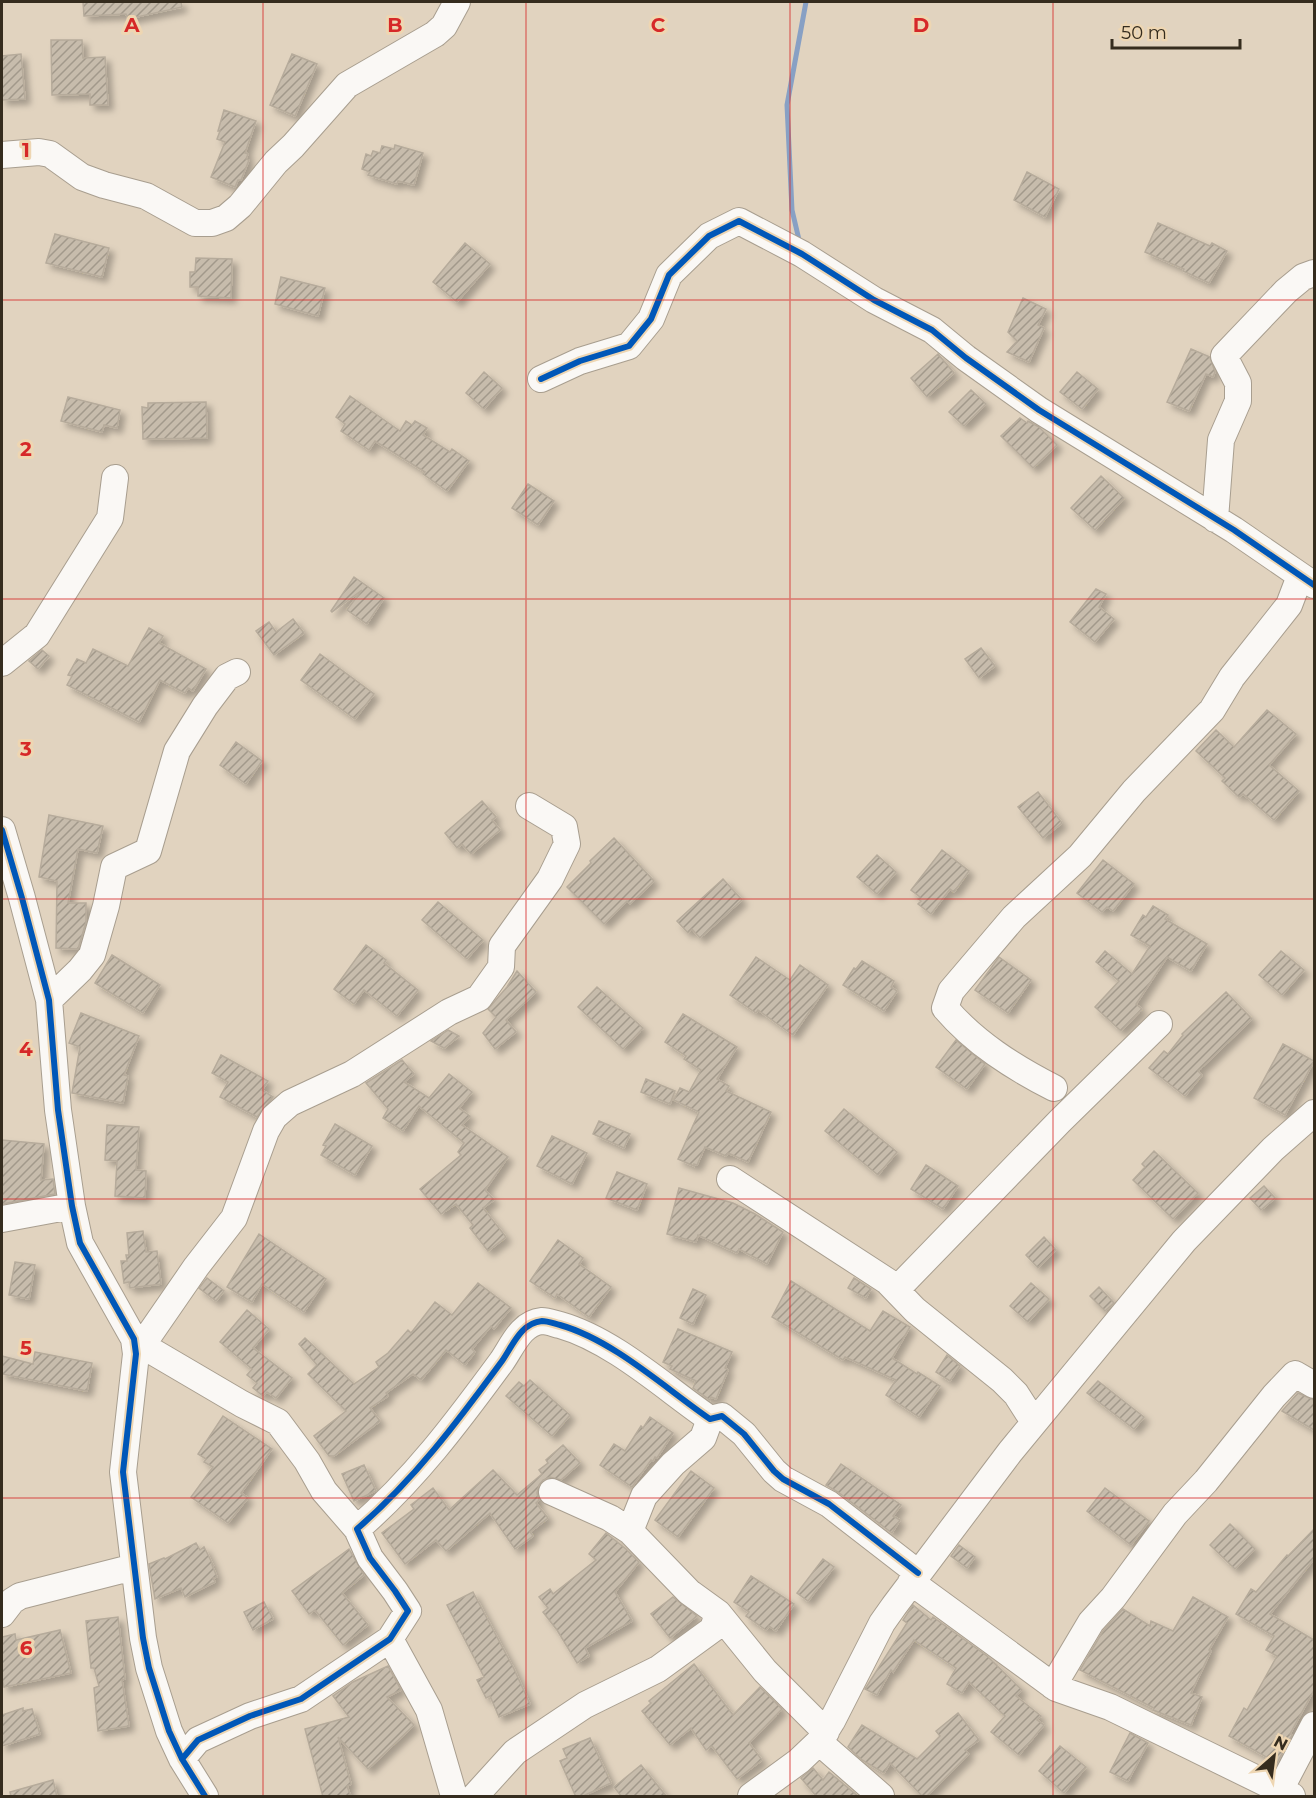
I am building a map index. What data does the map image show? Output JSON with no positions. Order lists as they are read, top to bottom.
{
  "scale_bar": "50 m",
  "north": "top right",
  "grid": {
    "columns": [
      "A",
      "B",
      "C",
      "D"
    ],
    "rows": [
      "1",
      "2",
      "3",
      "4",
      "5",
      "6"
    ]
  }
}
